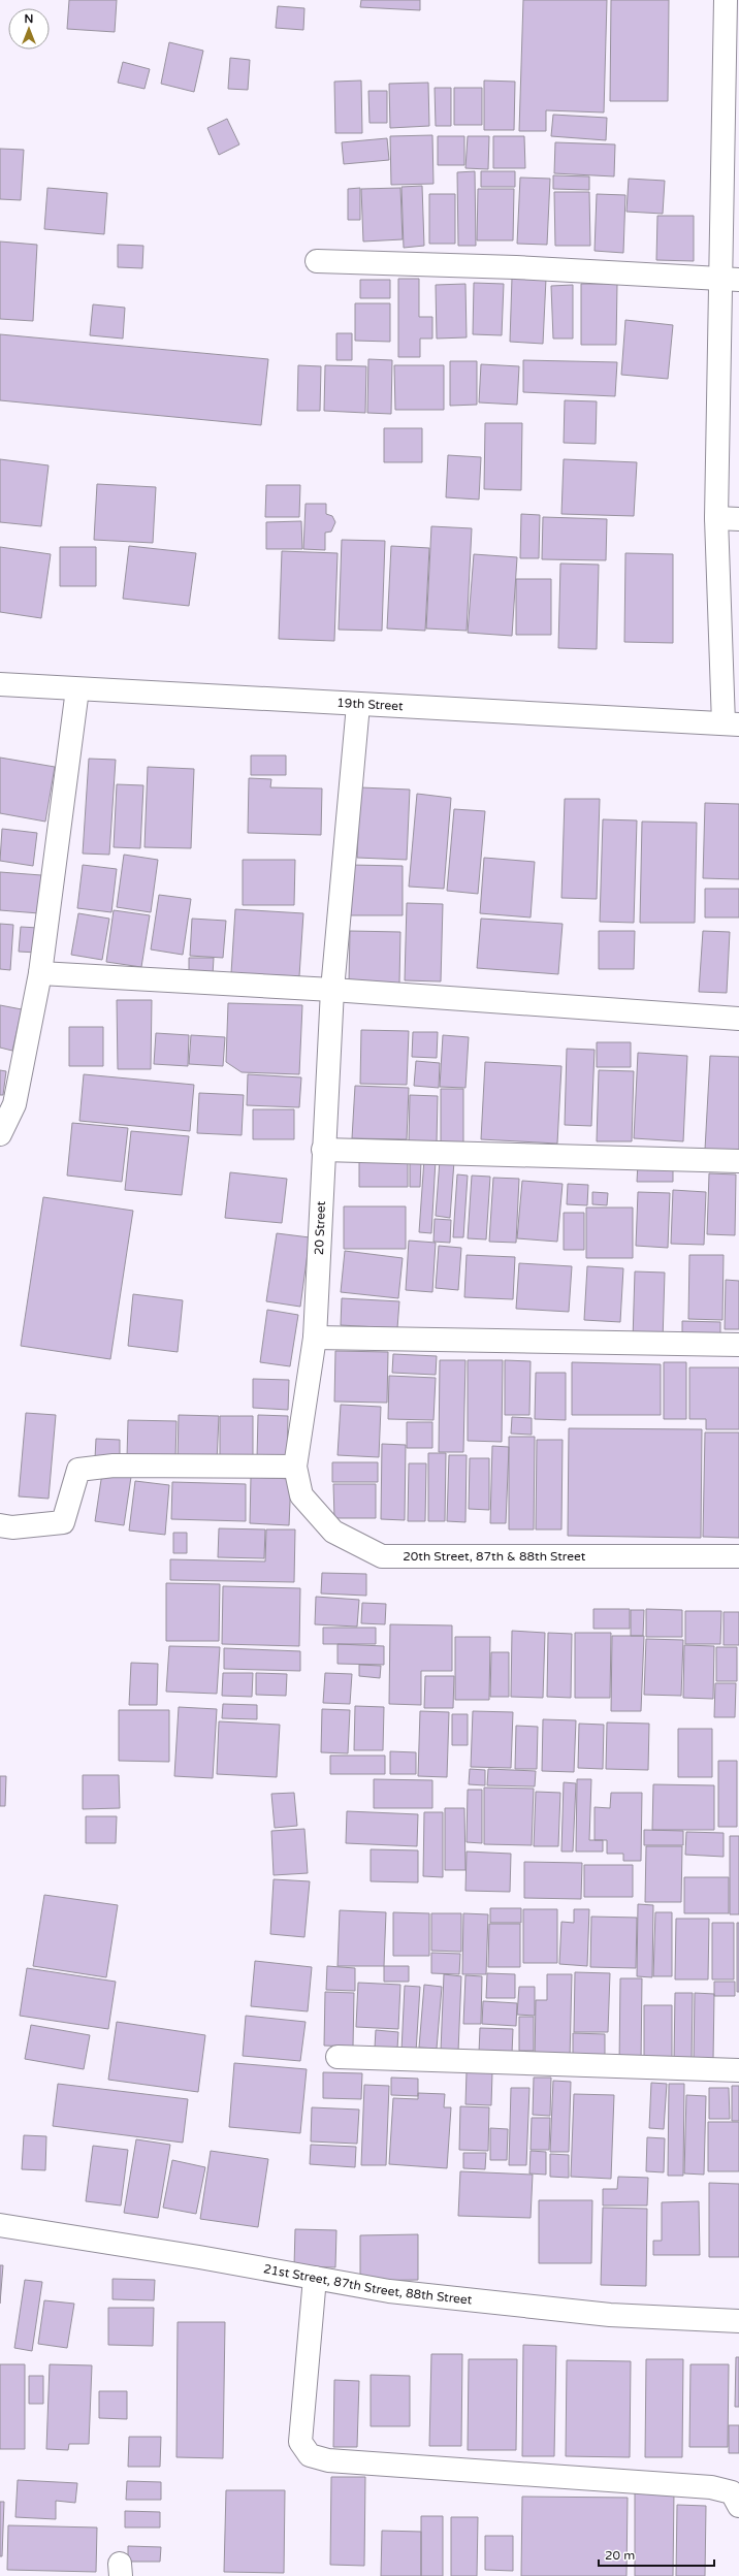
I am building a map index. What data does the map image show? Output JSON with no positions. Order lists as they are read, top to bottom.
{
  "streets": {
    "street": [
      "19th Street",
      "20 Street",
      "20th Street, 87th & 88th Street",
      "21st Street, 87th Street, 88th Street"
    ]
  },
  "crossings": [
    ["19th Street", "20 Street"],
    ["20 Street", "20th Street, 87th & 88th Street"]
  ],
  "scale_bar": "20 m",
  "north": "top"
}
